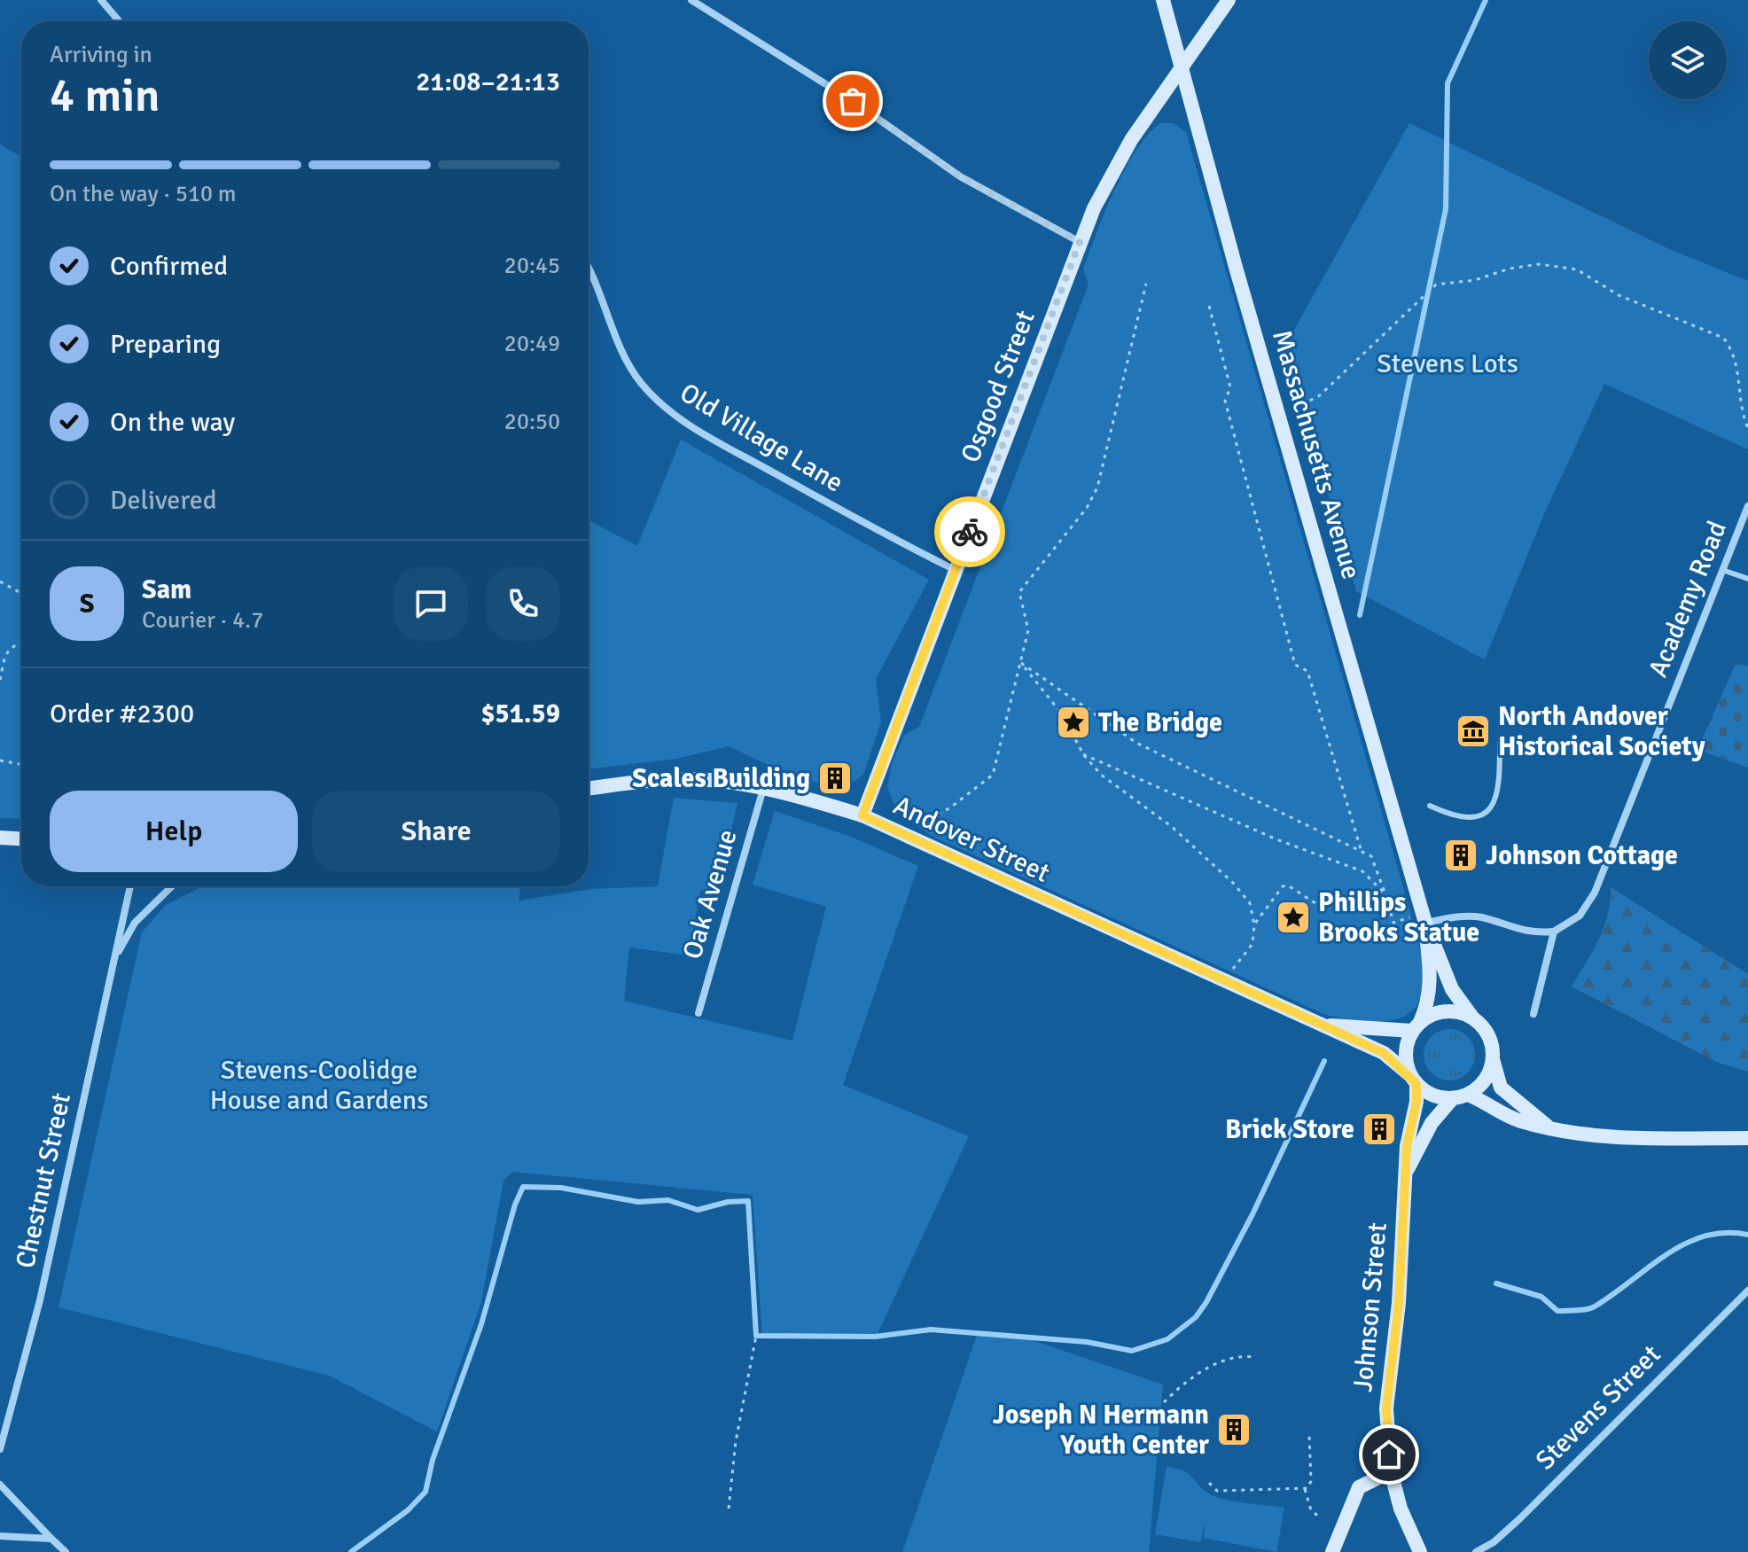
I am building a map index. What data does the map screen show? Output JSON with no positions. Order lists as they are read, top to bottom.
{
  "streets": {
    "main road": [
      "Osgood Street",
      "Massachusetts Avenue",
      "Andover Street",
      "Johnson Street"
    ],
    "street": [
      "Old Village Lane",
      "Academy Road",
      "Oak Avenue",
      "Chestnut Street",
      "Stevens Street"
    ]
  },
  "crossings": [
    ["Osgood Street", "Old Village Lane"],
    ["Osgood Street", "Massachusetts Avenue"],
    ["Osgood Street", "Andover Street"],
    ["Massachusetts Avenue", "Andover Street"],
    ["Massachusetts Avenue", "Johnson Street"],
    ["Andover Street", "Oak Avenue"],
    ["Andover Street", "Johnson Street"]
  ],
  "parks": ["Stevens Lots", "Stevens-Coolidge House and Gardens"],
  "places": {
    "place": ["The Bridge", "Phillips Brooks Statue"],
    "museum": ["North Andover Historical Society"],
    "building": [
      "Scales Building",
      "Johnson Cottage",
      "Brick Store",
      "Joseph N Hermann Youth Center"
    ]
  },
  "page": {
    "heading": ["4 min", "Arriving in", "21:08–21:13"],
    "panel": [
      "Sam",
      "Courier · 4.7",
      "Order #2300",
      "$51.59"
    ],
    "bar": "On the way · 510 m",
    "list": [
      ["Confirmed", "20:45"],
      ["Preparing", "20:49"],
      ["On the way", "20:50"],
      "Delivered"
    ],
    "round": "S",
    "buttons": ["Help", "Share"]
  }
}
